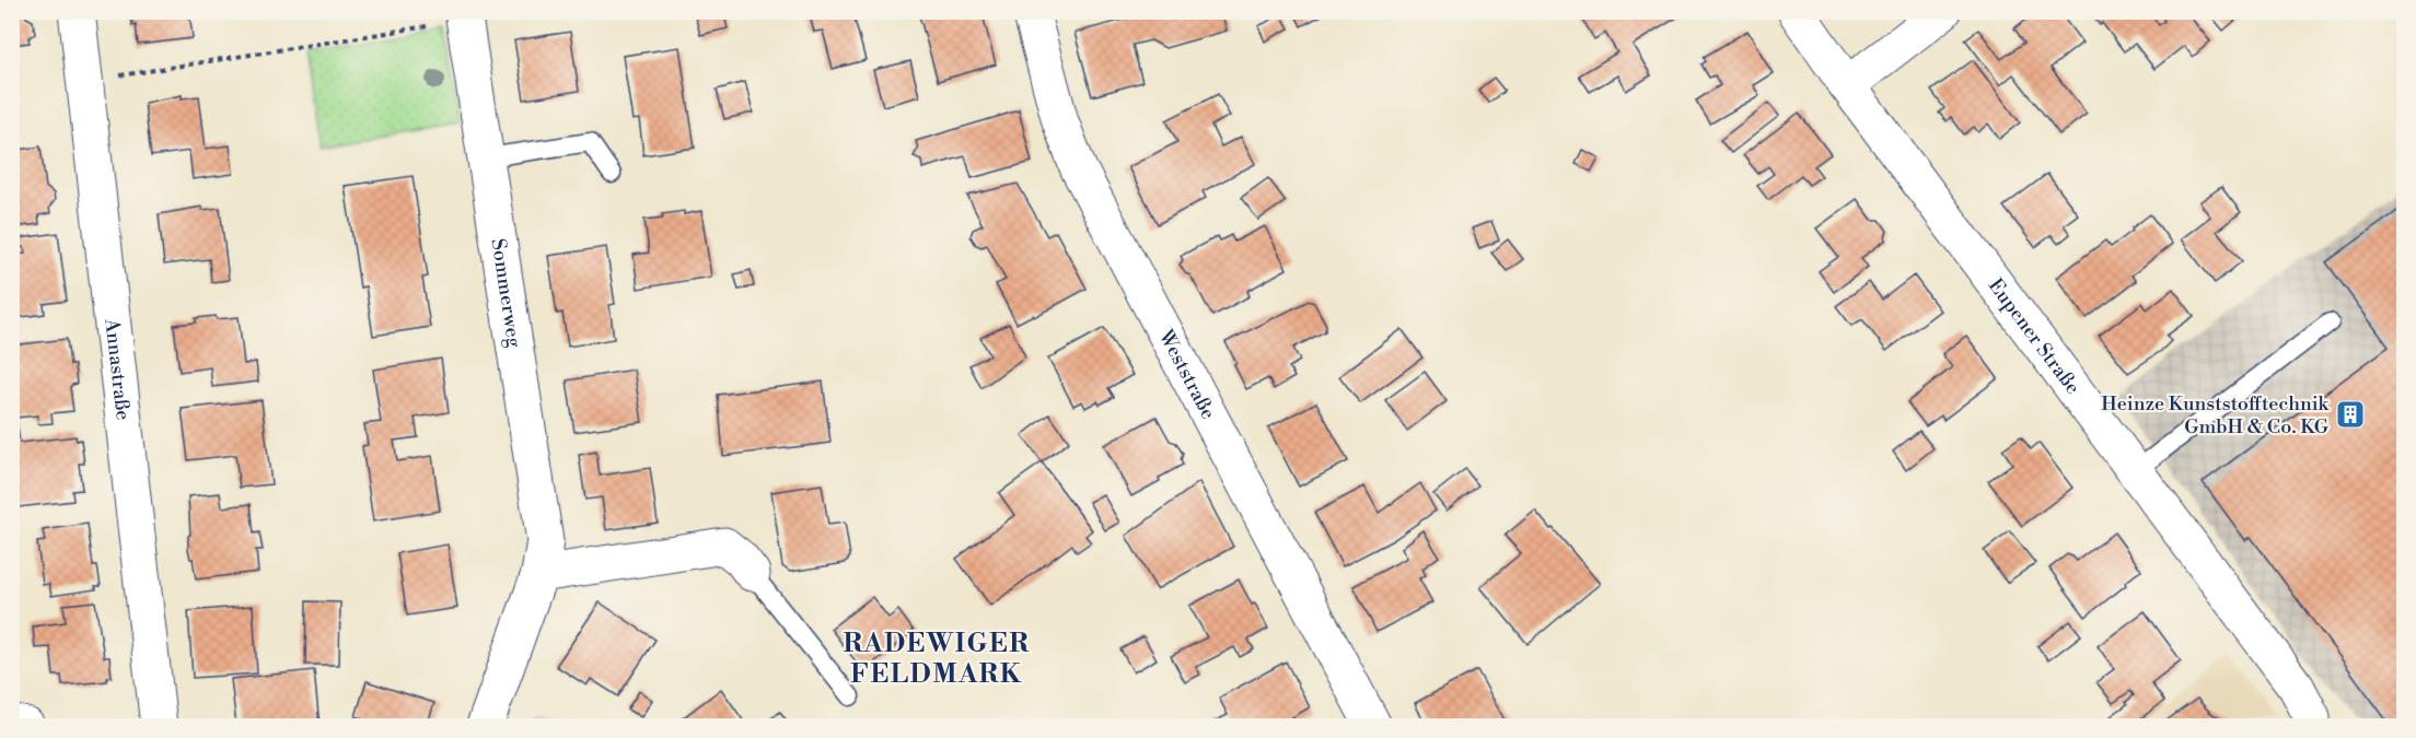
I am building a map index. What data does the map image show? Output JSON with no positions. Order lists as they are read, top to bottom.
{
  "streets": {
    "street": [
      "Sommerweg",
      "Eupener Straße",
      "Annastraße",
      "Weststraße"
    ]
  },
  "districts": ["RADEWIGER FELDMARK"],
  "places": {
    "building": ["Heinze Kunststofftechnik GmbH & Co. KG"]
  }
}
